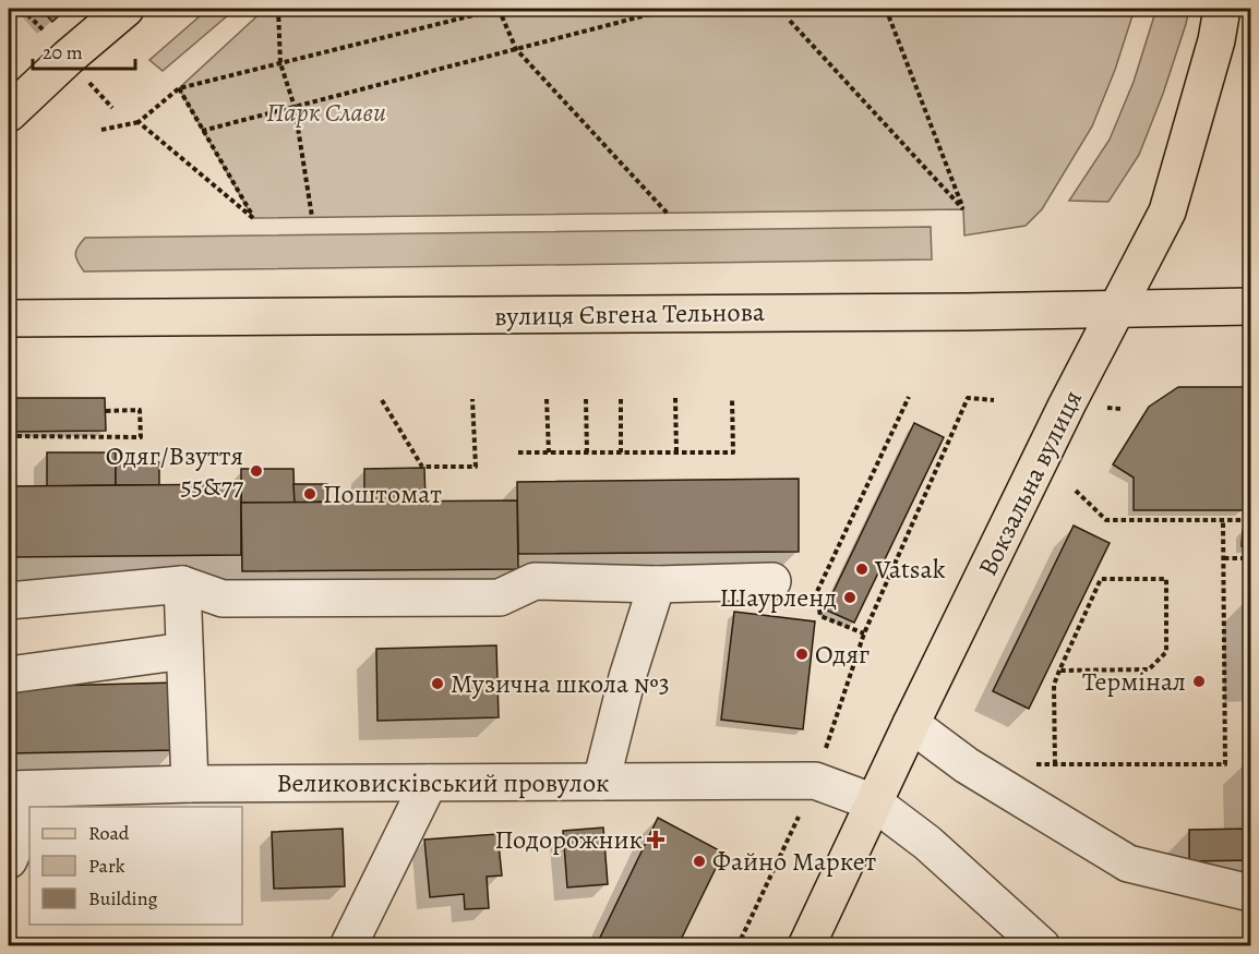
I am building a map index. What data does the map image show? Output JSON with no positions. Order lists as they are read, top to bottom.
{
  "streets": {
    "main road": ["вулиця Євгена Тельнова", "Вокзальна вулиця"],
    "street": ["Великовисківський провулок"]
  },
  "crossings": [
    ["вулиця Євгена Тельнова", "Вокзальна вулиця"],
    ["Вокзальна вулиця", "Великовисківський провулок"]
  ],
  "parks": ["Парк Слави"],
  "places": {
    "other": [
      "Одяг/Взуття 55&77",
      "Поштомат",
      "Vatsak",
      "Шаурленд",
      "Одяг",
      "Термінал",
      "Музична школа №3",
      "Файно Маркет"
    ],
    "health": ["Подорожник"]
  },
  "legend": ["Road", "Park", "Building"],
  "scale_bar": "20 m"
}
